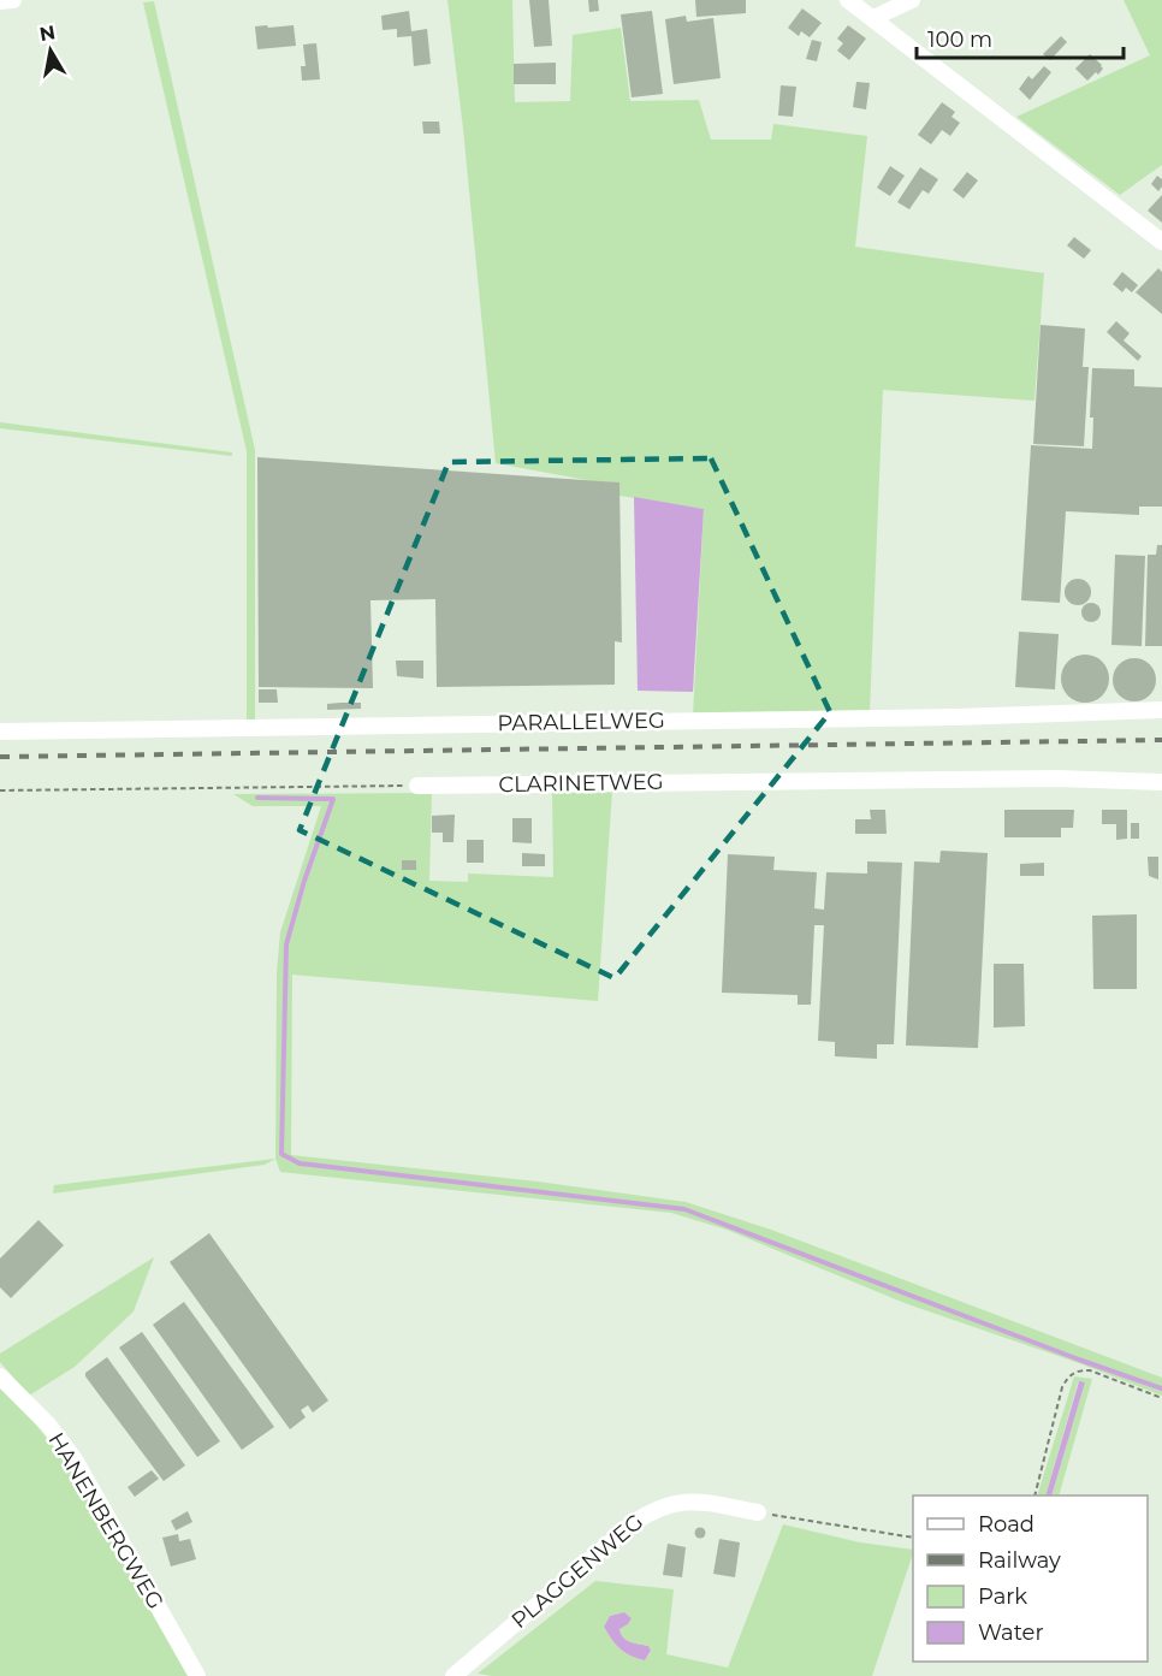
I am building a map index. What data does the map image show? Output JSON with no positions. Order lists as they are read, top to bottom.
{
  "streets": {
    "street": [
      "PARALLELWEG",
      "CLARINETWEG",
      "HANENBERGWEG",
      "PLAGGENWEG"
    ]
  },
  "legend": [
    "Road",
    "Railway",
    "Park",
    "Water"
  ],
  "scale_bar": "100 m",
  "north": "top"
}
